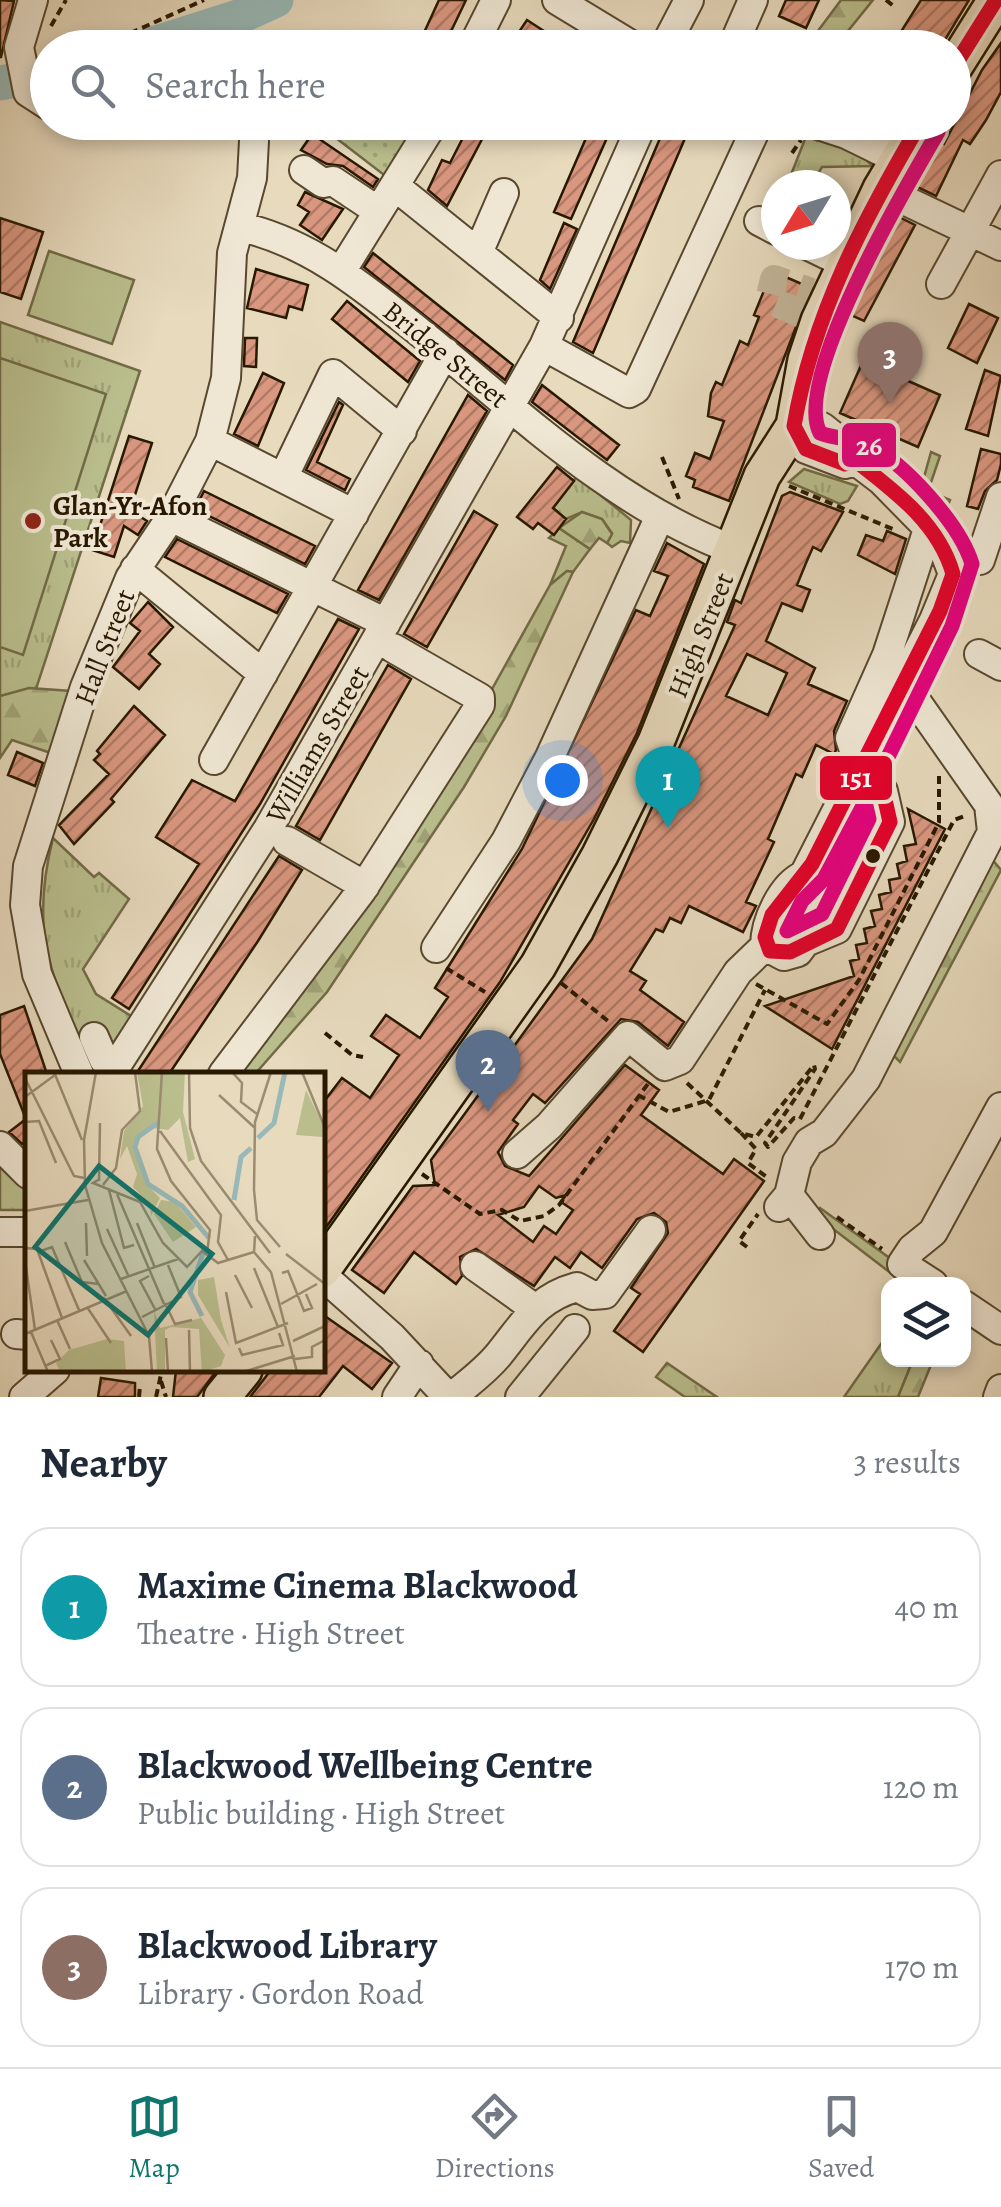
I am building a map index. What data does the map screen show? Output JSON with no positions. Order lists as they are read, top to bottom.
{
  "streets": {
    "main road": ["High Street"],
    "street": ["Bridge Street", "Hall Street", "Williams Street"]
  },
  "crossings": [
    ["Bridge Street", "High Street"],
    ["Bridge Street", "Hall Street"],
    ["Bridge Street", "Williams Street"]
  ],
  "places": ["Glan-Yr-Afon Park"],
  "lines": ["transit line 151", "transit line 26"],
  "north": "bottom left",
  "page": {
    "search": "Search here",
    "pins": ["3", "1", "2"],
    "heading": ["Nearby", "3 results"],
    "list": [
      {
        "mark": "1",
        "name": "Maxime Cinema Blackwood",
        "note": "Theatre · High Street",
        "value": "40 m"
      },
      {
        "mark": "2",
        "name": "Blackwood Wellbeing Centre",
        "note": "Public building · High Street",
        "value": "120 m"
      },
      {
        "mark": "3",
        "name": "Blackwood Library",
        "note": "Library · Gordon Road",
        "value": "170 m"
      }
    ],
    "nav": ["Map", "Directions", "Saved"]
  }
}
